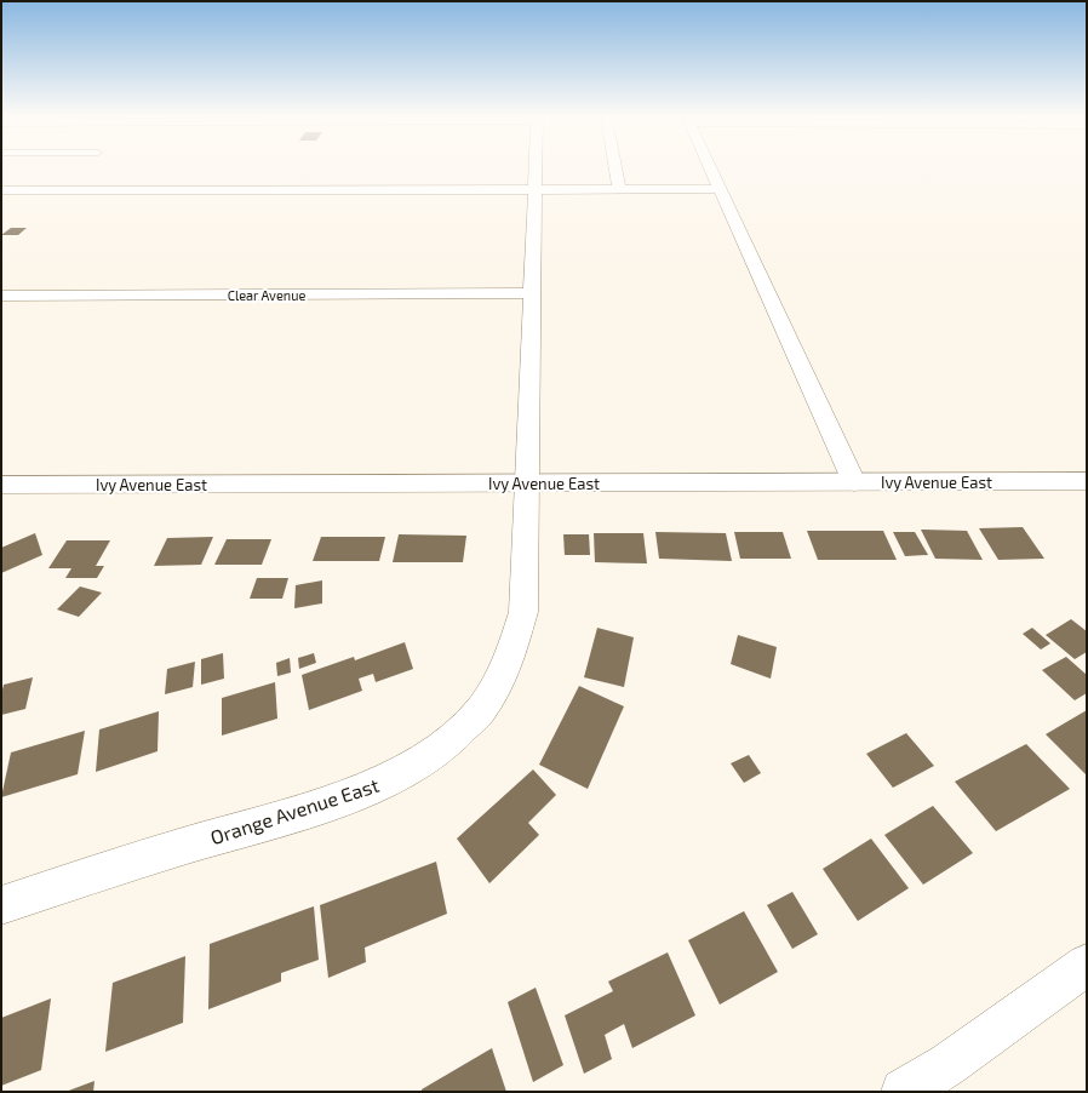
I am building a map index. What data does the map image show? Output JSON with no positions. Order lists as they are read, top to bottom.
{
  "streets": {
    "street": ["Clear Avenue", "Ivy Avenue East", "Orange Avenue East"]
  },
  "crossings": [
    ["Clear Avenue", "Orange Avenue East"],
    ["Ivy Avenue East", "Orange Avenue East"]
  ]
}
